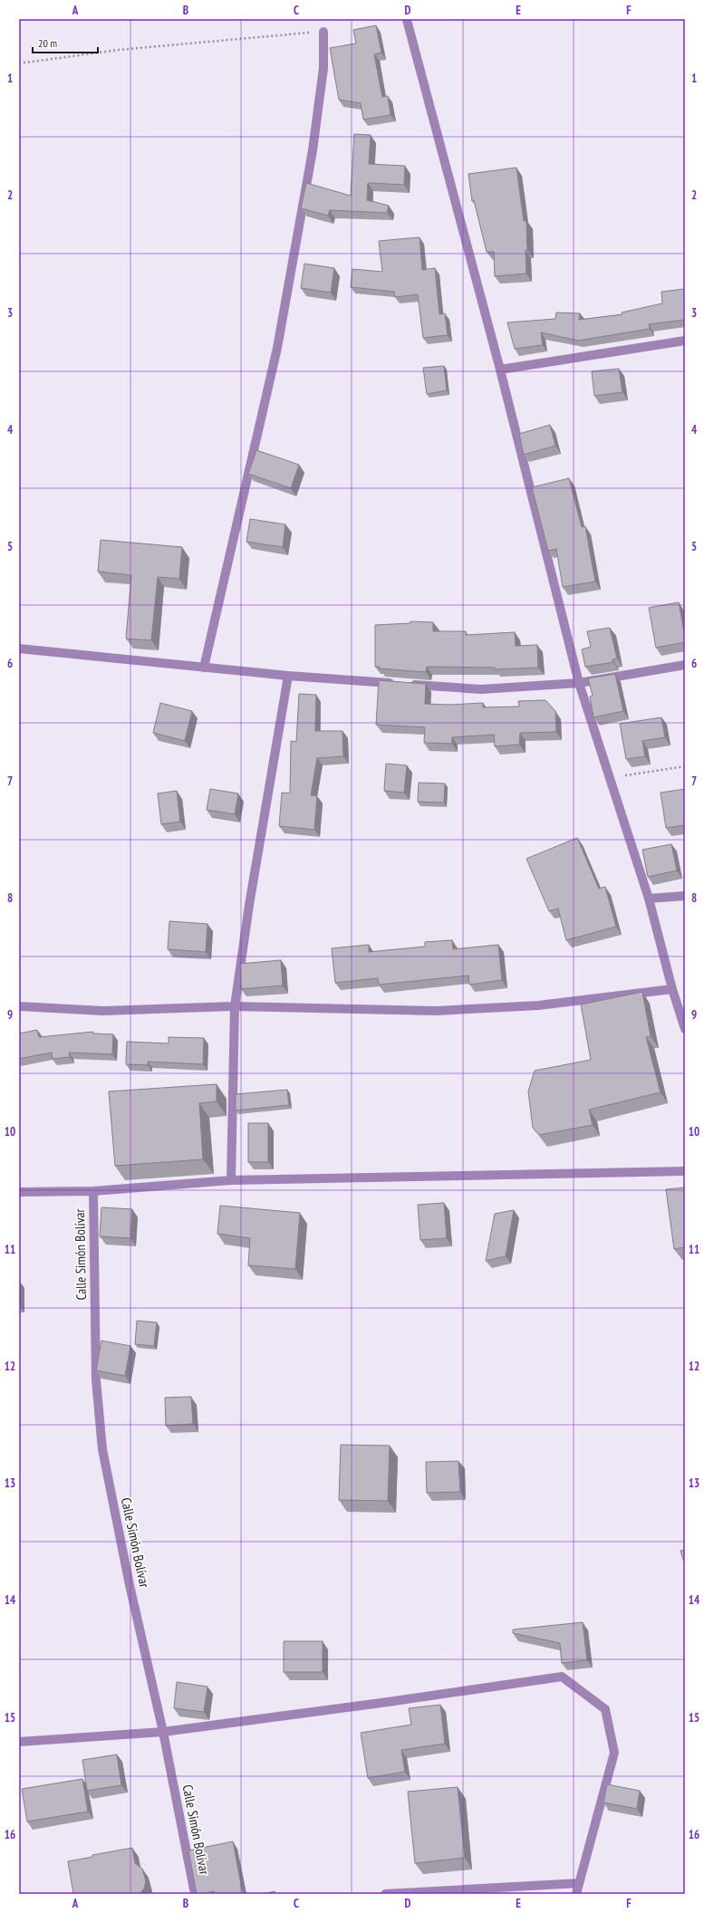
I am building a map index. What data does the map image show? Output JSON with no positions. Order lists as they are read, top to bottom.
{
  "streets": {
    "street": ["Calle Simón Bolívar"]
  },
  "scale_bar": "20 m",
  "grid": {
    "columns": [
      "A",
      "B",
      "C",
      "D",
      "E",
      "F"
    ],
    "rows": [
      "1",
      "2",
      "3",
      "4",
      "5",
      "6",
      "7",
      "8",
      "9",
      "10",
      "11",
      "12",
      "13",
      "14",
      "15",
      "16"
    ]
  }
}
